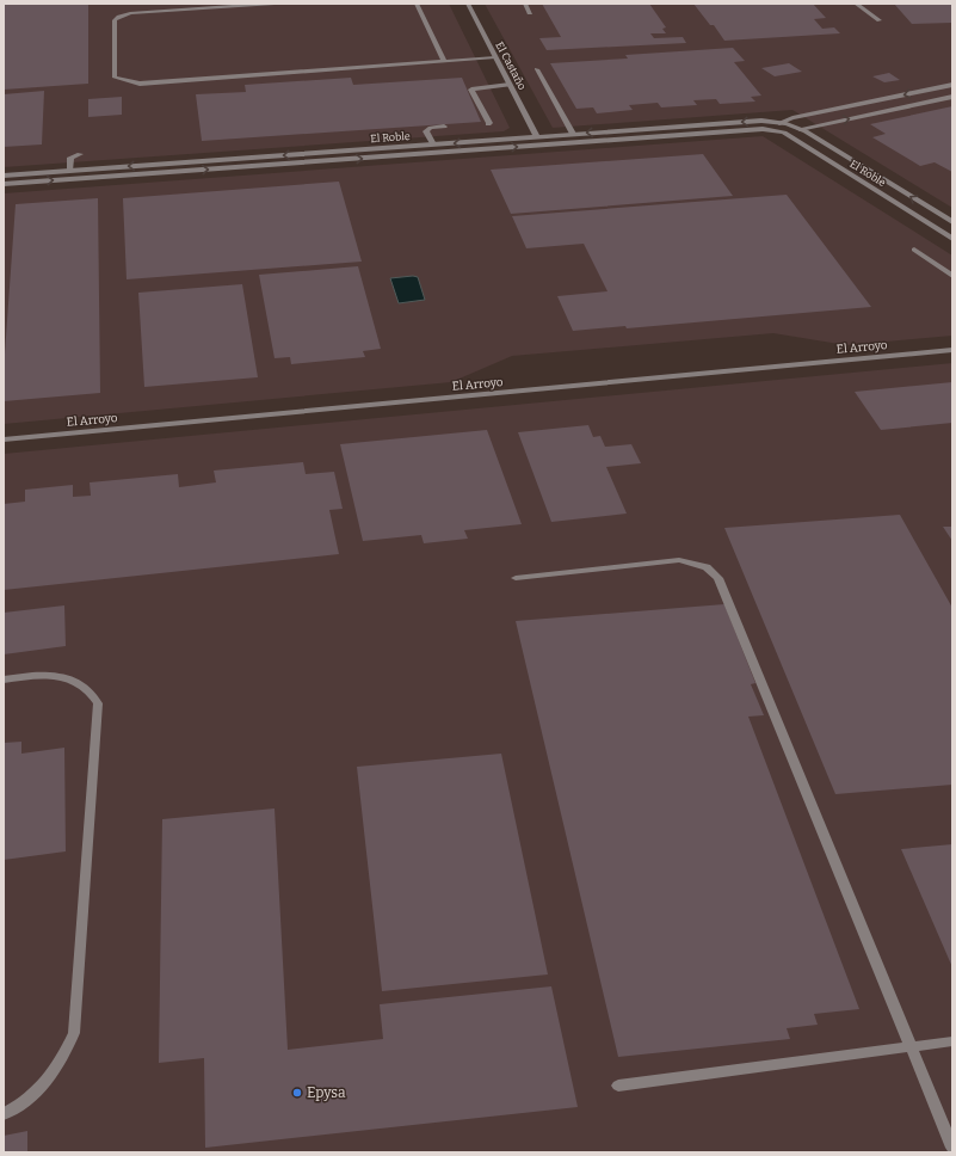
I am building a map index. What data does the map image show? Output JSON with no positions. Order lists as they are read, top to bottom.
{
  "streets": {
    "street": ["El Castaño", "El Roble", "El Arroyo"]
  },
  "crossings": [
    ["El Castaño", "El Roble"]
  ],
  "places": ["Epysa"]
}
